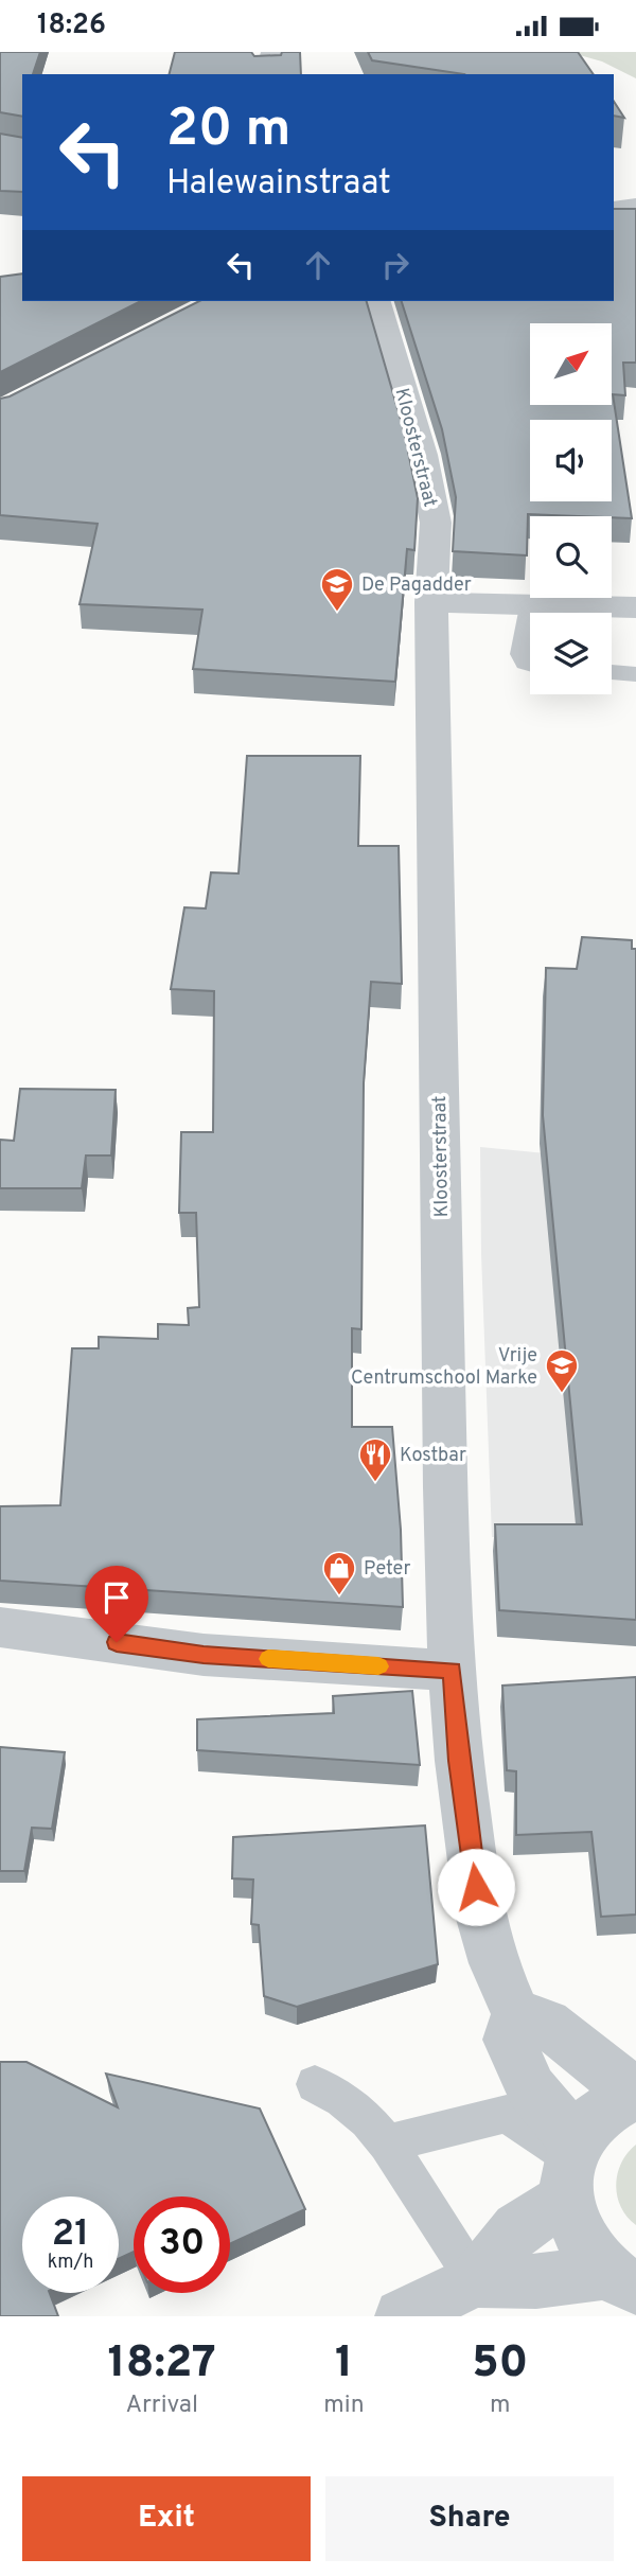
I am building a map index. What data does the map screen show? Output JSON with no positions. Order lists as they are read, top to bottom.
{
  "streets": {
    "street": ["Kloosterstraat"]
  },
  "places": {
    "school or university": ["De Pagadder", "Vrije Centrumschool Marke"],
    "restaurant": ["Kostbar"],
    "shop": ["Peter"]
  },
  "north": "top right",
  "page": {
    "status": "18:26",
    "turn": ["20 m", "Halewainstraat"],
    "speed": "21 km/h",
    "limit": "30",
    "eta": [
      "18:27",
      "Arrival",
      "1",
      "min",
      "50",
      "m"
    ],
    "buttons": ["Exit", "Share"]
  }
}
